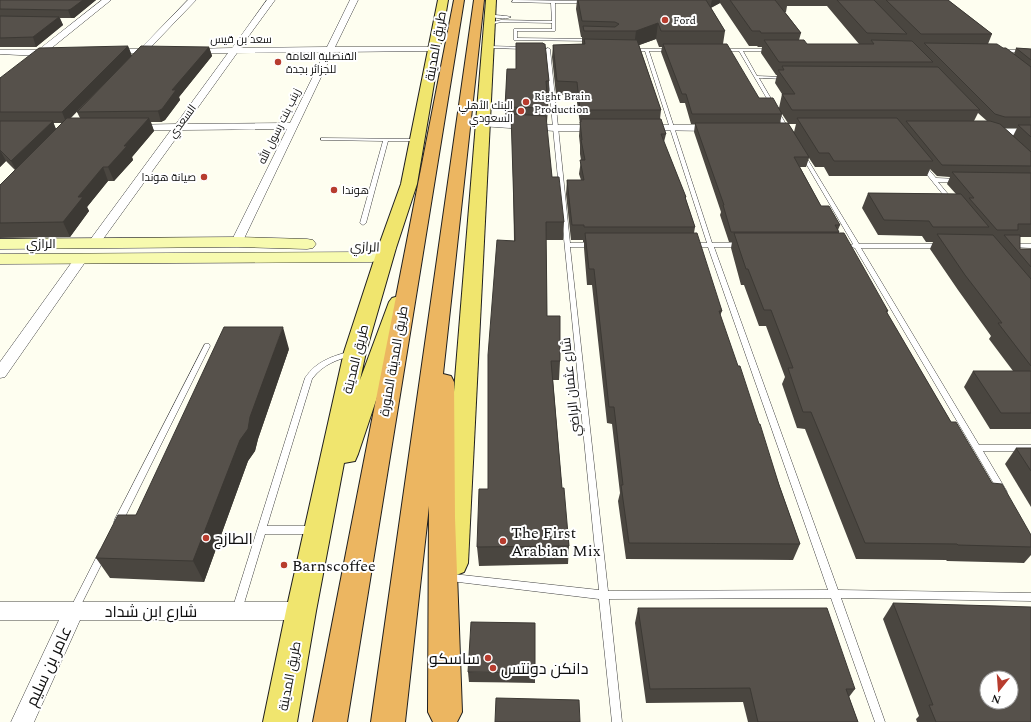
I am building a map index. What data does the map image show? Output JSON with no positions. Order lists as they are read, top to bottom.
{
  "streets": {
    "highway": ["طريق المدينة المنورة"],
    "main road": ["طريق المدينة"],
    "street": [
      "سعد بن قيس",
      "السعدي",
      "زينب بنت رسول الله",
      "الرازي",
      "شارع ابن شداد",
      "عامر بن سليم"
    ],
    "lane": ["شارع عثمان الراضي"]
  },
  "crossings": [
    ["سعد بن قيس", "طريق المدينة"],
    ["سعد بن قيس", "السعدي"],
    ["سعد بن قيس", "زينب بنت رسول الله"],
    ["طريق المدينة", "الرازي"],
    ["طريق المدينة", "شارع ابن شداد"],
    ["السعدي", "الرازي"],
    ["زينب بنت رسول الله", "الرازي"],
    ["شارع ابن شداد", "عامر بن سليم"]
  ],
  "places": [
    "Ford",
    "القنصلية العامة للجزائر بجدة",
    "Right Brain Production",
    "البنك الأهلي السعودي",
    "صيانة هوندا",
    "هوندا",
    "الطازج",
    "The First Arabian Mix",
    "Barnscoffee",
    "ساسكو",
    "دانكن دونتس"
  ],
  "north": "bottom"
}
